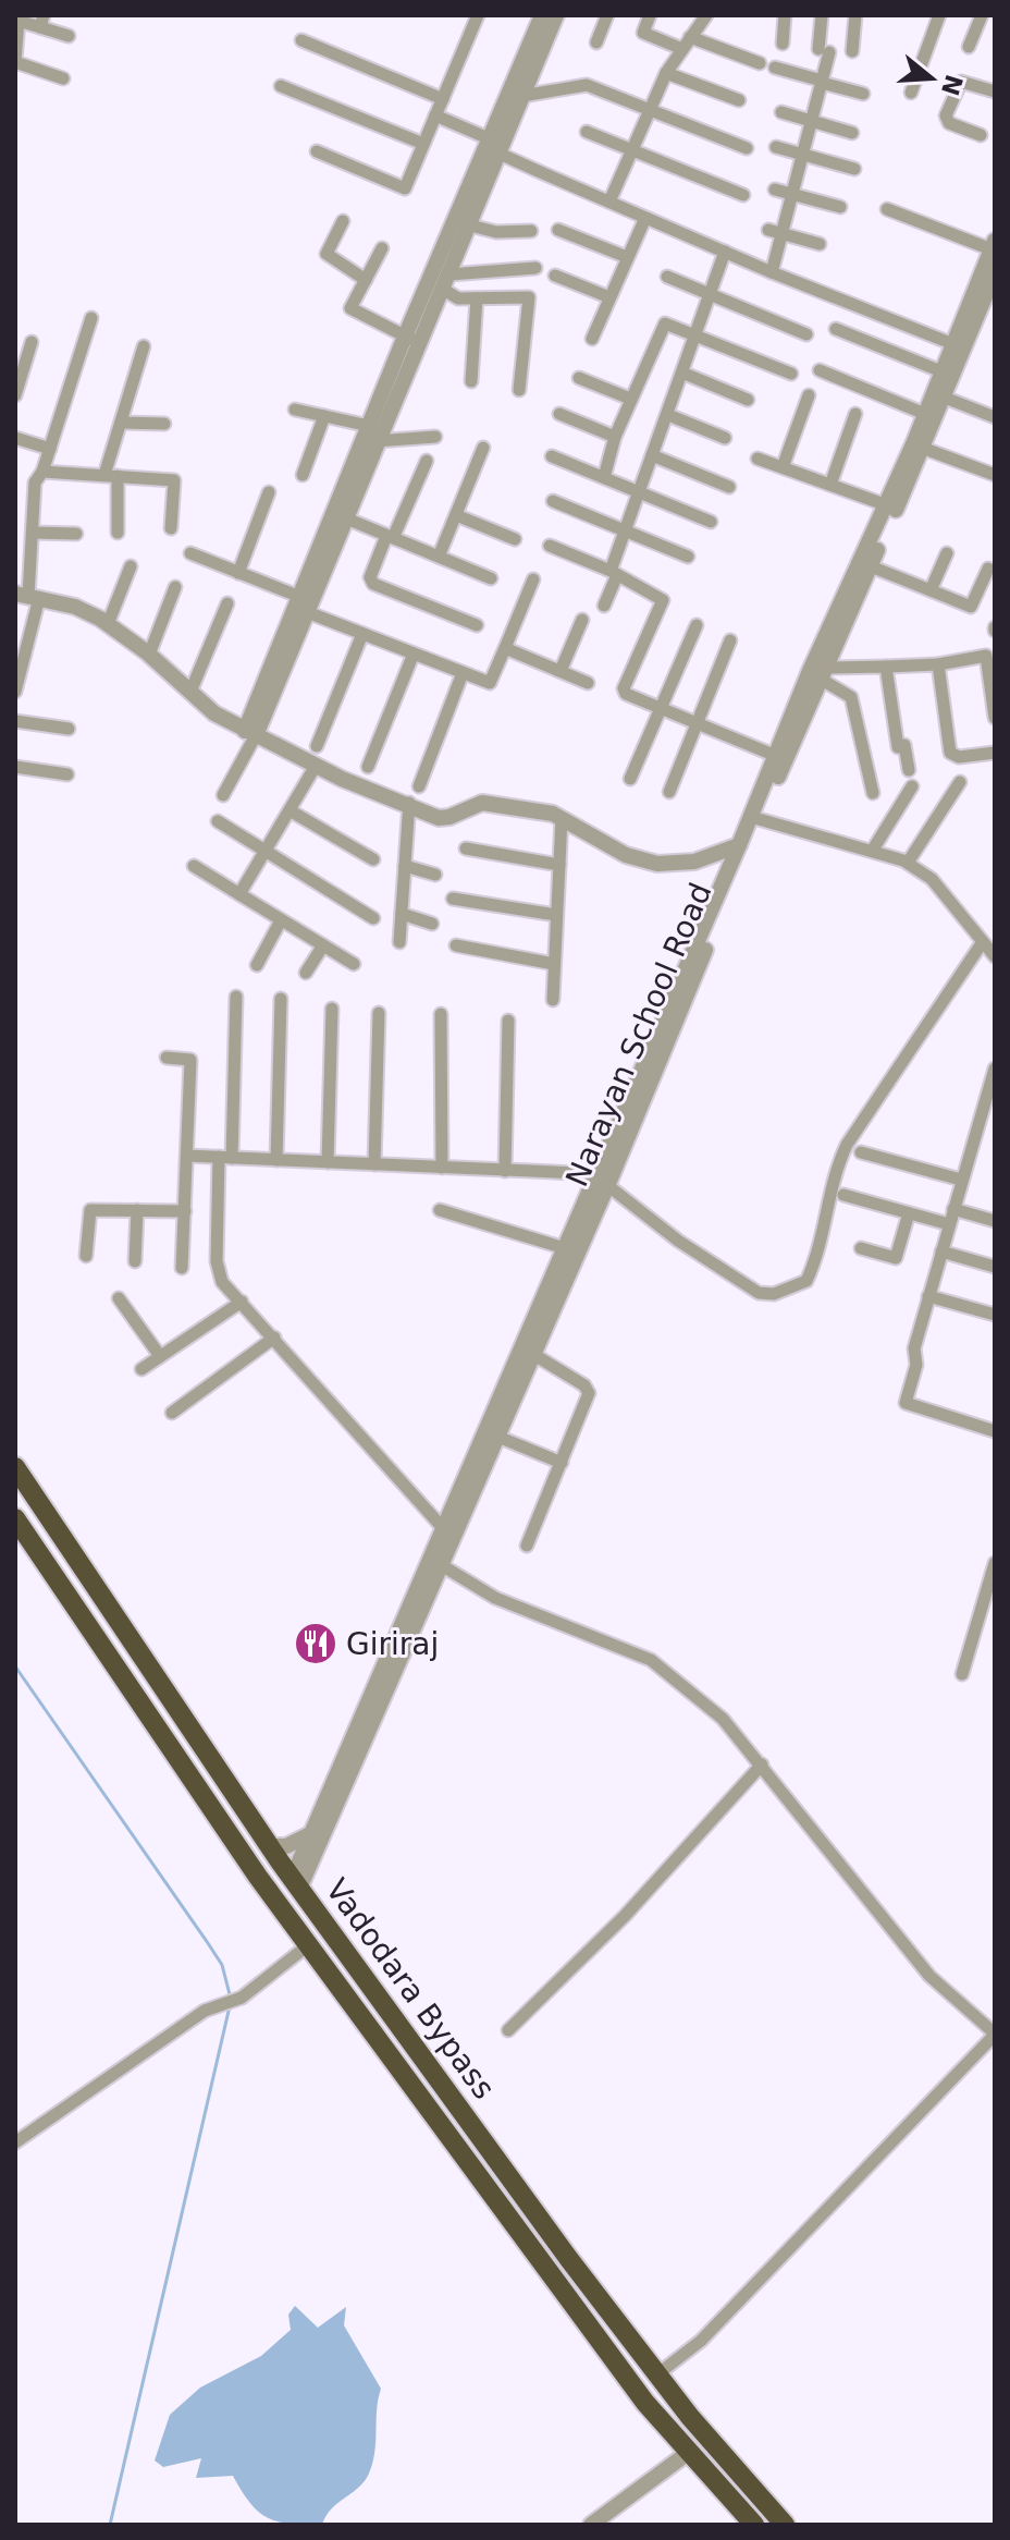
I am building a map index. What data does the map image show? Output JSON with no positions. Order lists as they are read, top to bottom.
{
  "streets": {
    "highway": ["Vadodara Bypass"],
    "street": ["Narayan School Road"]
  },
  "crossings": [
    ["Narayan School Road", "Vadodara Bypass"]
  ],
  "places": {
    "restaurant": ["Giriraj"]
  },
  "north": "right"
}
